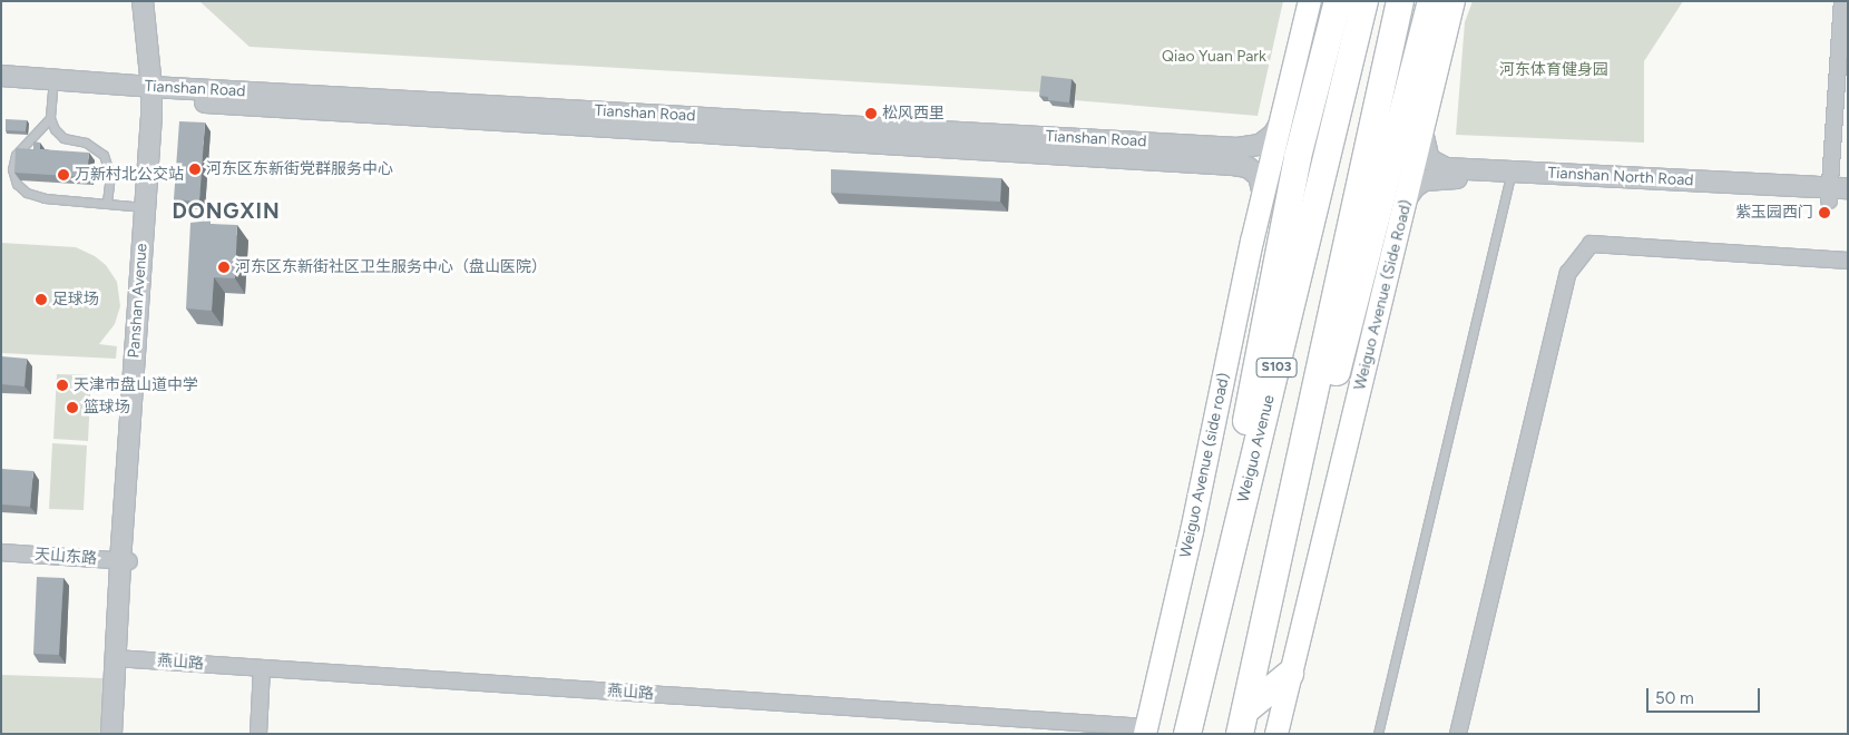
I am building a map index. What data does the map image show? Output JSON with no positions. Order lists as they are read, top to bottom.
{
  "streets": {
    "highway": ["S103", "Weiguo Avenue"],
    "main road": ["Weiguo Avenue (Side Road)", "Weiguo Avenue (side road)"],
    "street": [
      "Tianshan Road",
      "Tianshan North Road",
      "Panshan Avenue",
      "天山东路",
      "燕山路"
    ]
  },
  "crossings": [
    ["Tianshan Road", "Panshan Avenue"],
    ["Tianshan Road", "Weiguo Avenue (side road)"],
    ["Tianshan North Road", "Weiguo Avenue (Side Road)"],
    ["Tianshan North Road", "Weiguo Avenue (side road)"],
    ["Weiguo Avenue (Side Road)", "Weiguo Avenue (side road)"],
    ["Panshan Avenue", "天山东路"],
    ["Panshan Avenue", "燕山路"],
    ["Weiguo Avenue (side road)", "燕山路"]
  ],
  "districts": ["DONGXIN"],
  "parks": ["Qiao Yuan Park", "河东体育健身园"],
  "places": [
    "松风西里",
    "河东区东新街党群服务中心",
    "万新村北公交站",
    "紫玉园西门",
    "河东区东新街社区卫生服务中心（盘山医院）",
    "足球场",
    "天津市盘山道中学",
    "篮球场"
  ],
  "scale_bar": "50 m"
}
